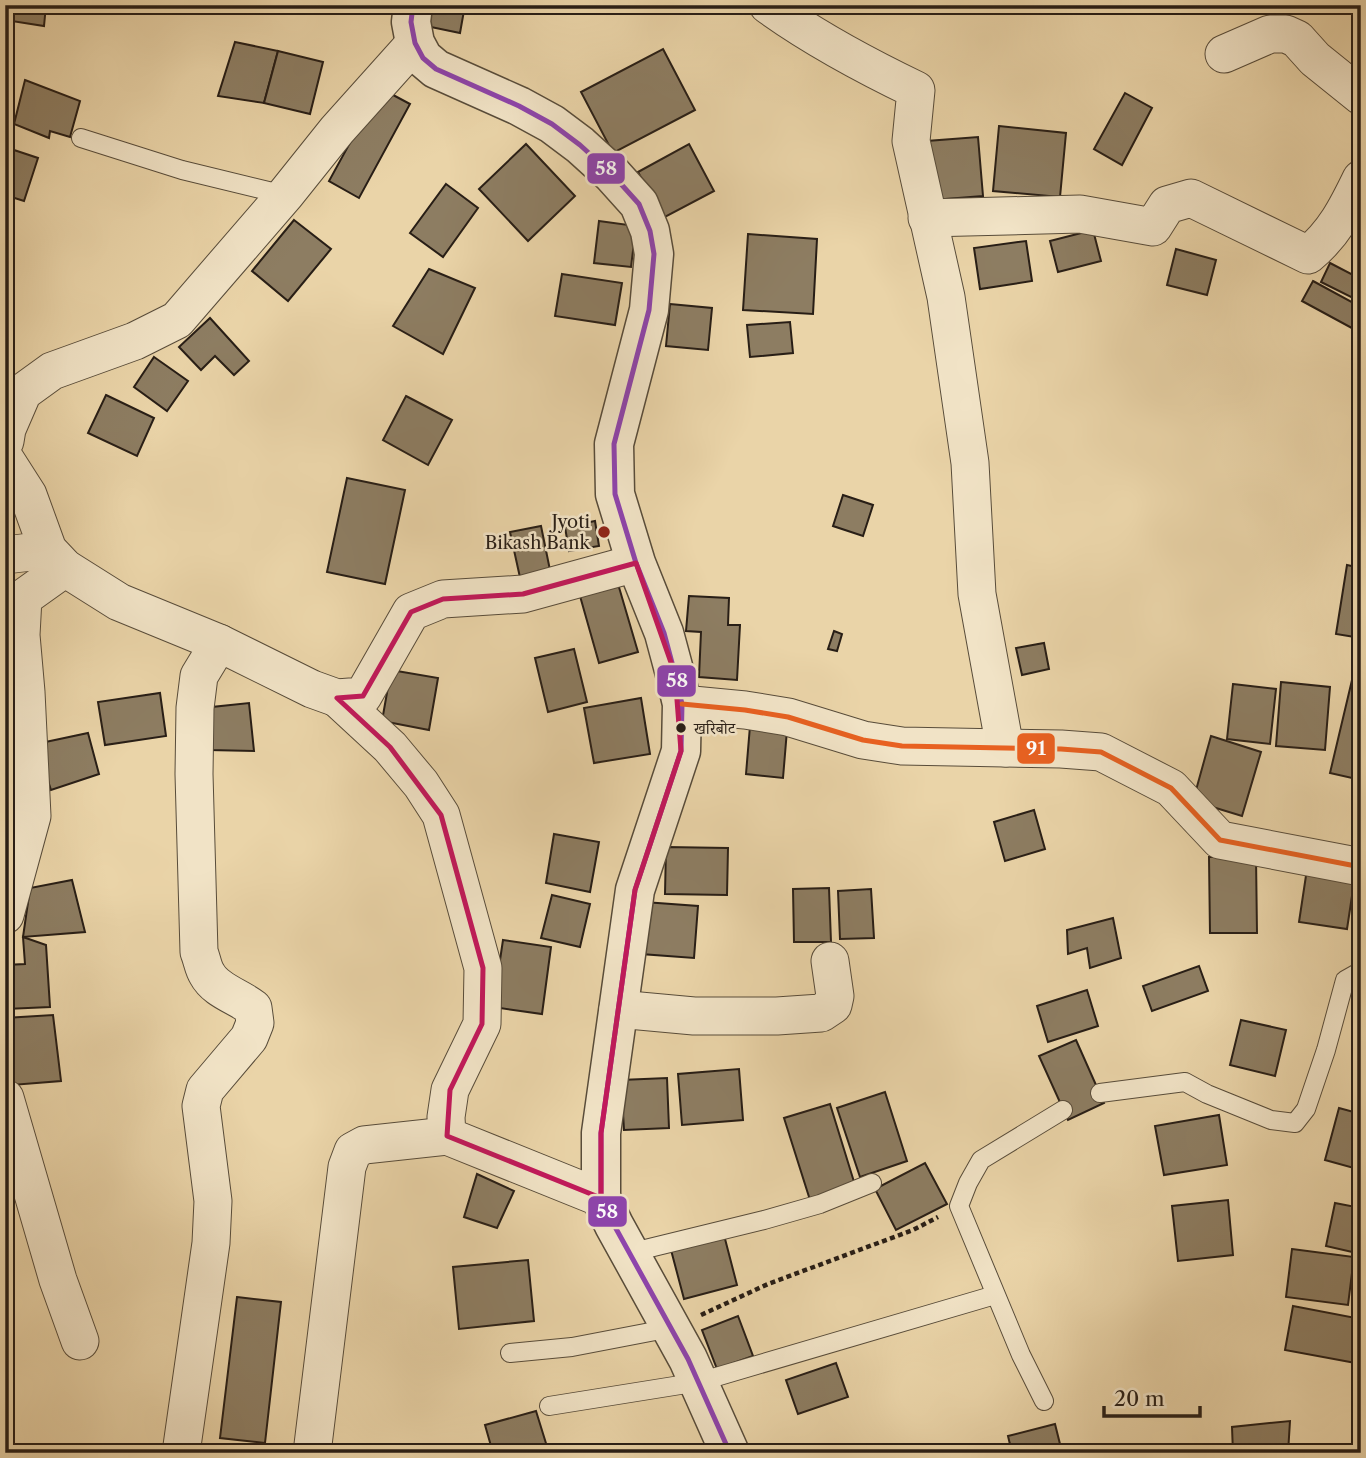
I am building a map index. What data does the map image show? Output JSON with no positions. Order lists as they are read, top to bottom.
{
  "places": ["Jyoti Bikash Bank", "खरिबोट"],
  "lines": ["transit line 58", "transit line 91"],
  "scale_bar": "20 m"
}
